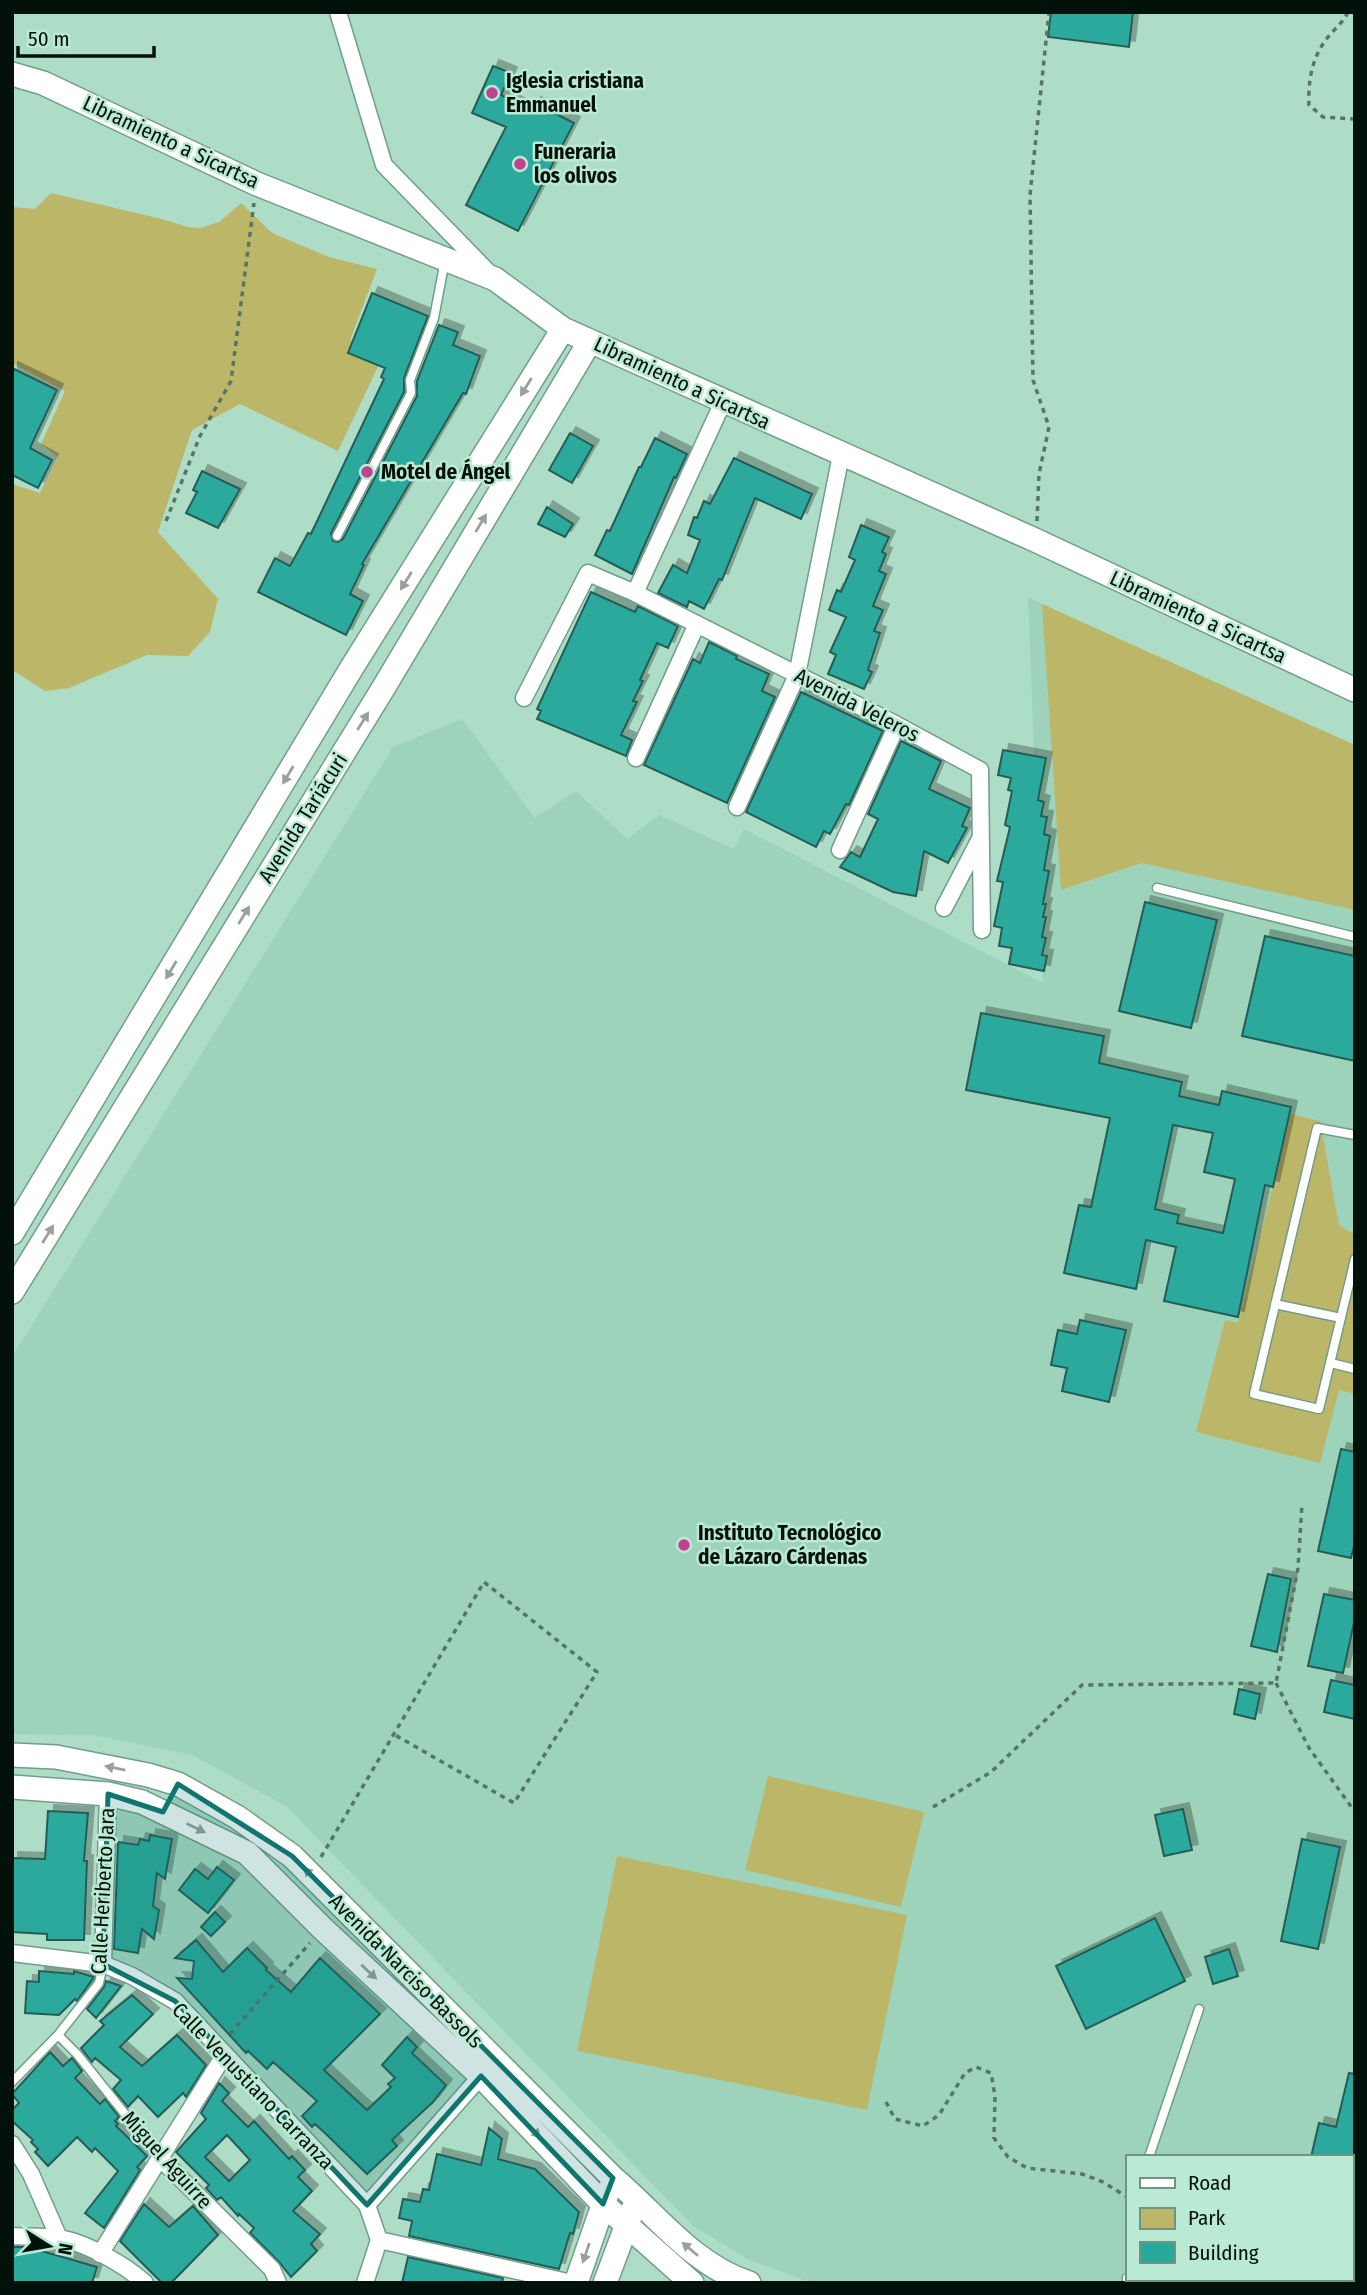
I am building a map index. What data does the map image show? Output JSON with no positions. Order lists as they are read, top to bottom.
{
  "streets": {
    "street": [
      "Libramiento a Sicartsa",
      "Avenida Veleros",
      "Avenida Tariácuri",
      "Calle Heriberto Jara",
      "Avenida Narciso Bassols",
      "Calle Venustiano Carranza",
      "Miguel Aguirre"
    ]
  },
  "crossings": [
    ["Libramiento a Sicartsa", "Avenida Tariácuri"],
    ["Calle Heriberto Jara", "Avenida Narciso Bassols"],
    ["Calle Heriberto Jara", "Calle Venustiano Carranza"],
    ["Calle Heriberto Jara", "Miguel Aguirre"]
  ],
  "places": [
    "Iglesia cristiana Emmanuel",
    "Funeraria los olivos",
    "Motel de Ángel",
    "Instituto Tecnológico de Lázaro Cárdenas"
  ],
  "legend": ["Road", "Park", "Building"],
  "scale_bar": "50 m",
  "north": "right"
}
